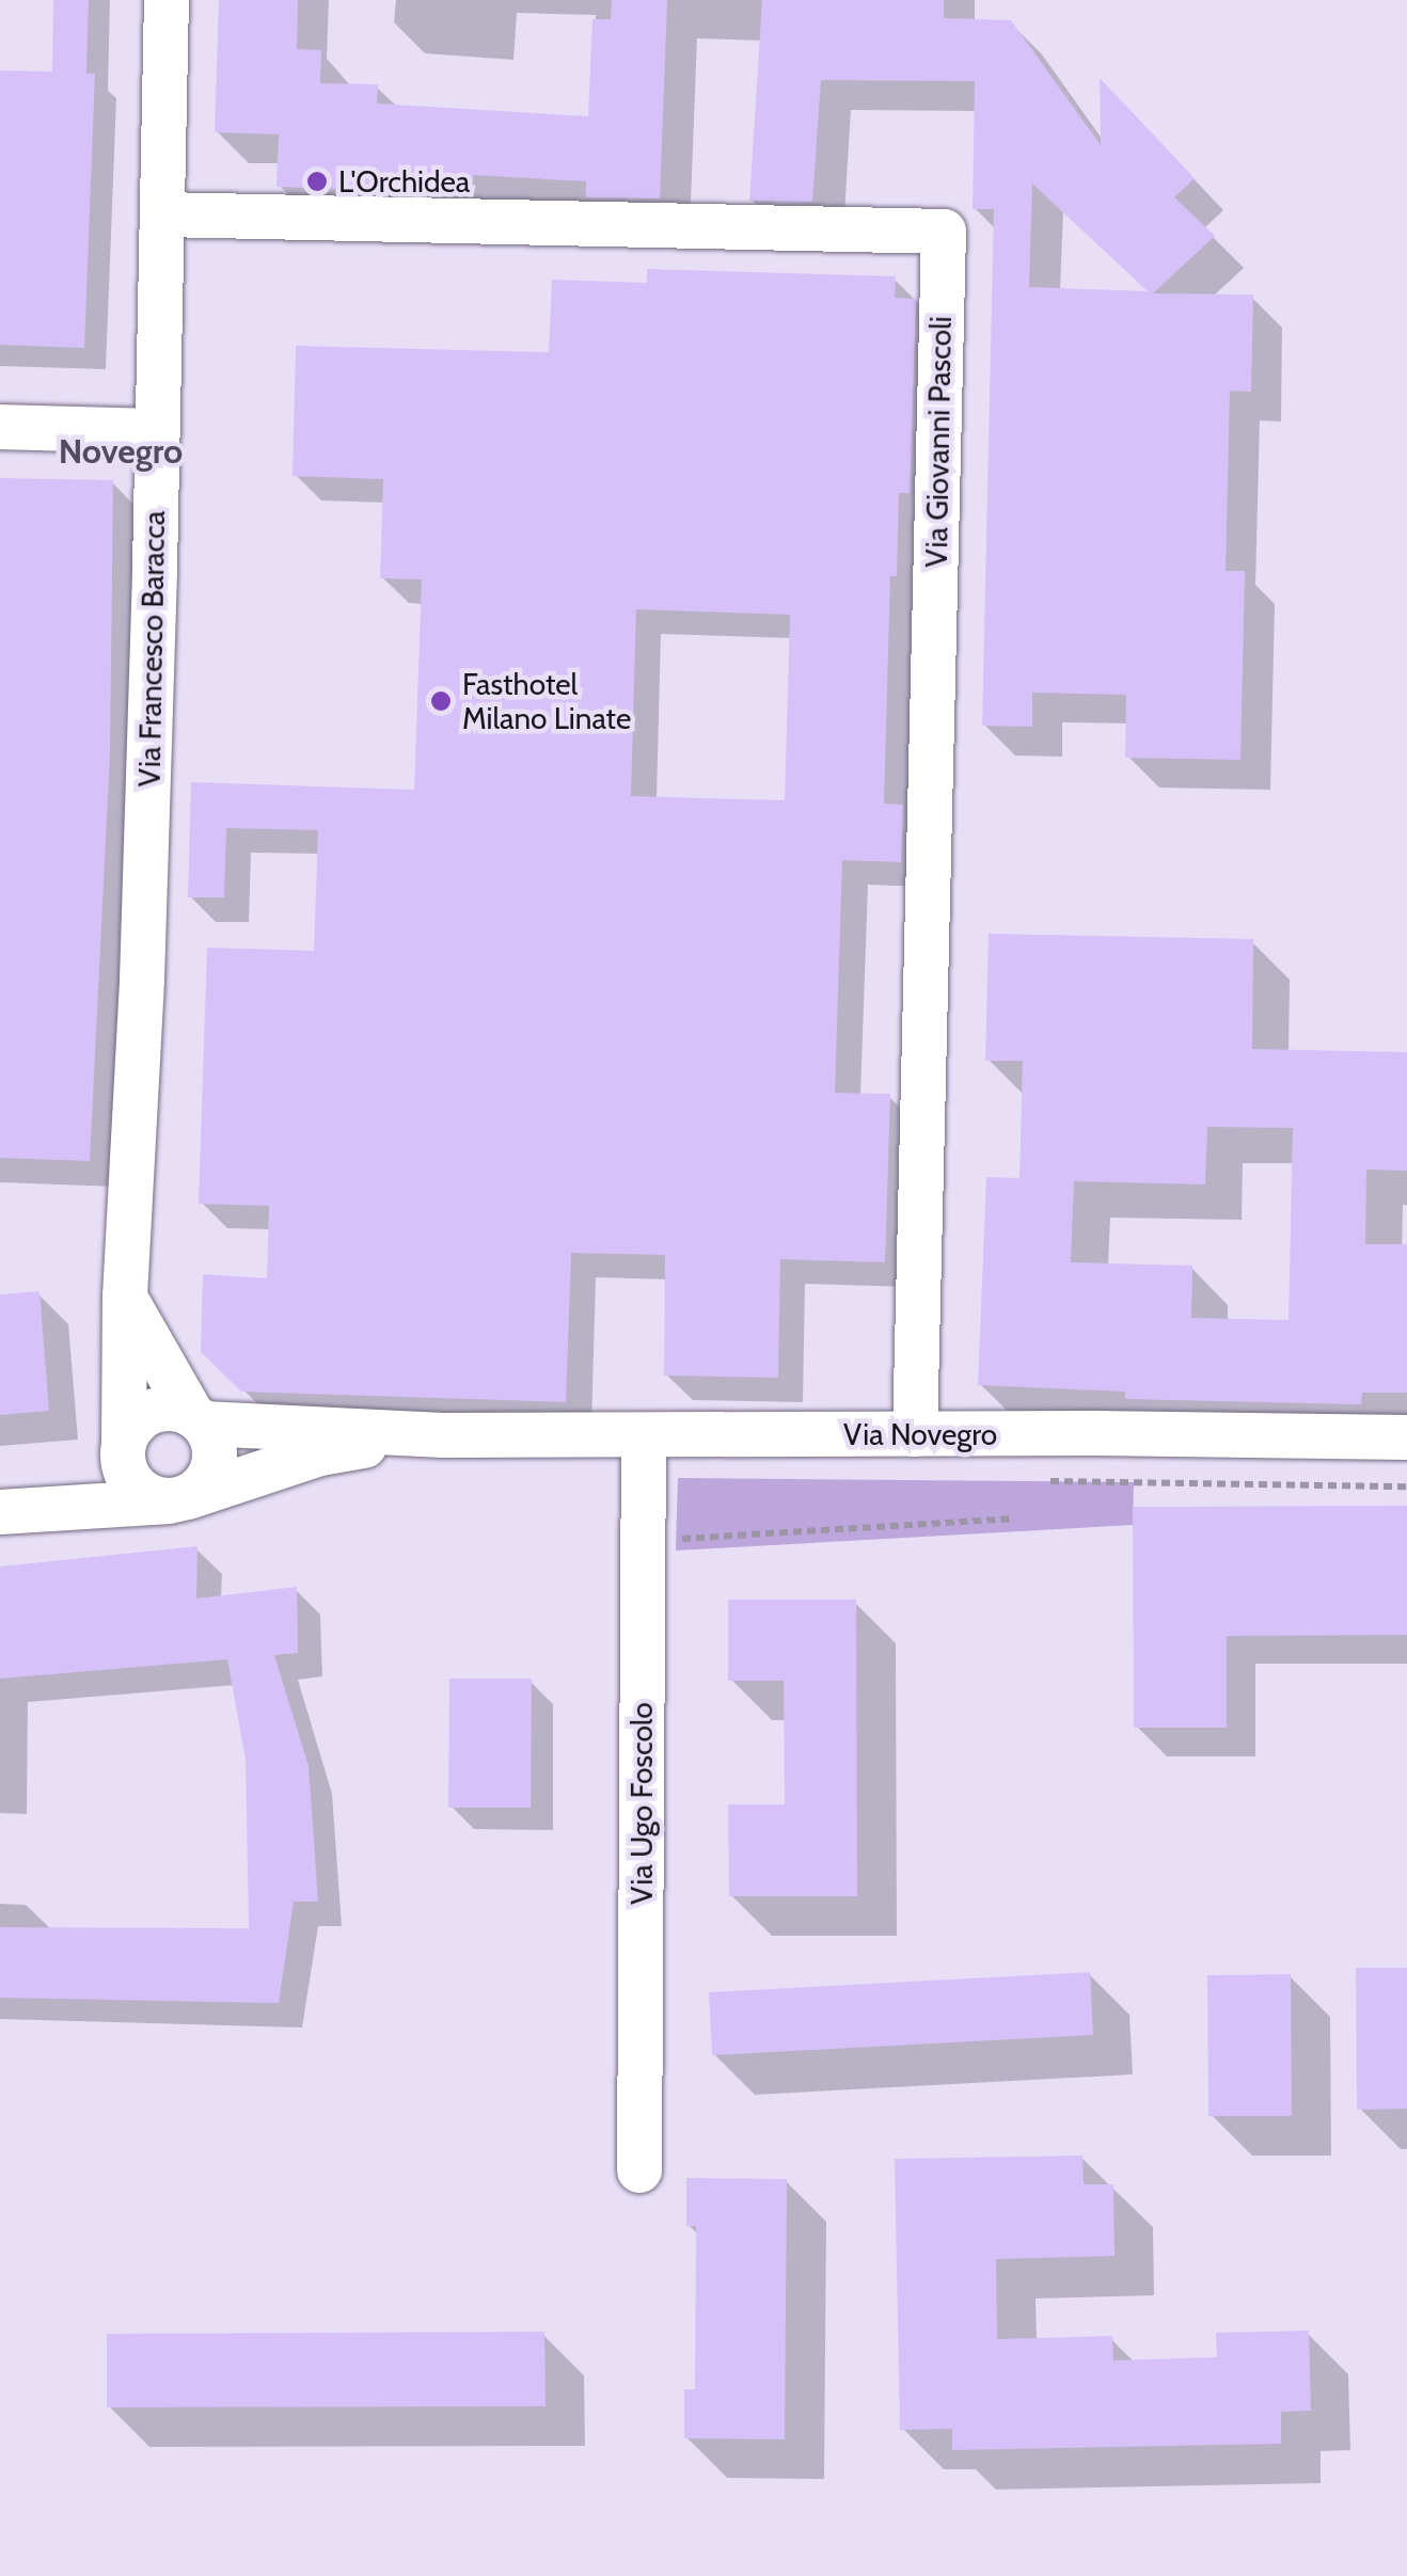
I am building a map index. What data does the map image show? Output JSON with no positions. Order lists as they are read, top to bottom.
{
  "streets": {
    "street": [
      "Via Giovanni Pascoli",
      "Via Francesco Baracca",
      "Via Novegro",
      "Via Ugo Foscolo"
    ]
  },
  "crossings": [
    ["Via Giovanni Pascoli", "Via Francesco Baracca"],
    ["Via Giovanni Pascoli", "Via Novegro"],
    ["Via Francesco Baracca", "Via Novegro"],
    ["Via Novegro", "Via Ugo Foscolo"]
  ],
  "districts": ["Novegro"],
  "places": ["L'Orchidea", "Fasthotel Milano Linate"]
}
